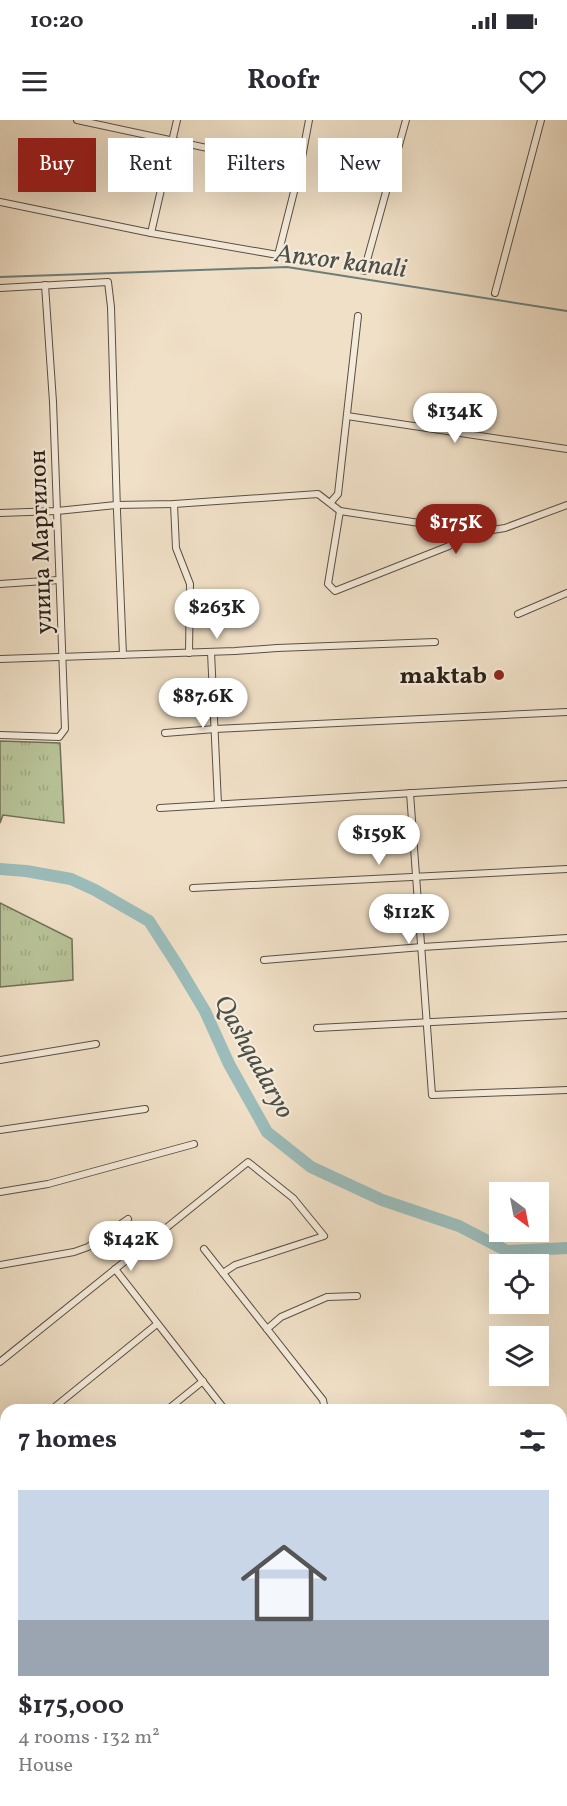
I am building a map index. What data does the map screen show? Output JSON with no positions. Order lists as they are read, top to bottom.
{
  "streets": {
    "street": ["улица Маргилон"]
  },
  "water": ["Anxor kanali", "Qashqadaryo"],
  "places": ["maktab"],
  "north": "bottom right",
  "page": {
    "status": "10:20",
    "header": "Roofr",
    "chip": [
      "Buy",
      "Rent",
      "Filters",
      "New"
    ],
    "price": [
      "$134K",
      "$175K",
      "$263K",
      "$87.6K",
      "$159K",
      "$112K",
      "$142K"
    ],
    "heading": "7 homes",
    "list": [
      {
        "name": "$175,000",
        "note": "4 rooms · 132 m² · House"
      }
    ]
  }
}
